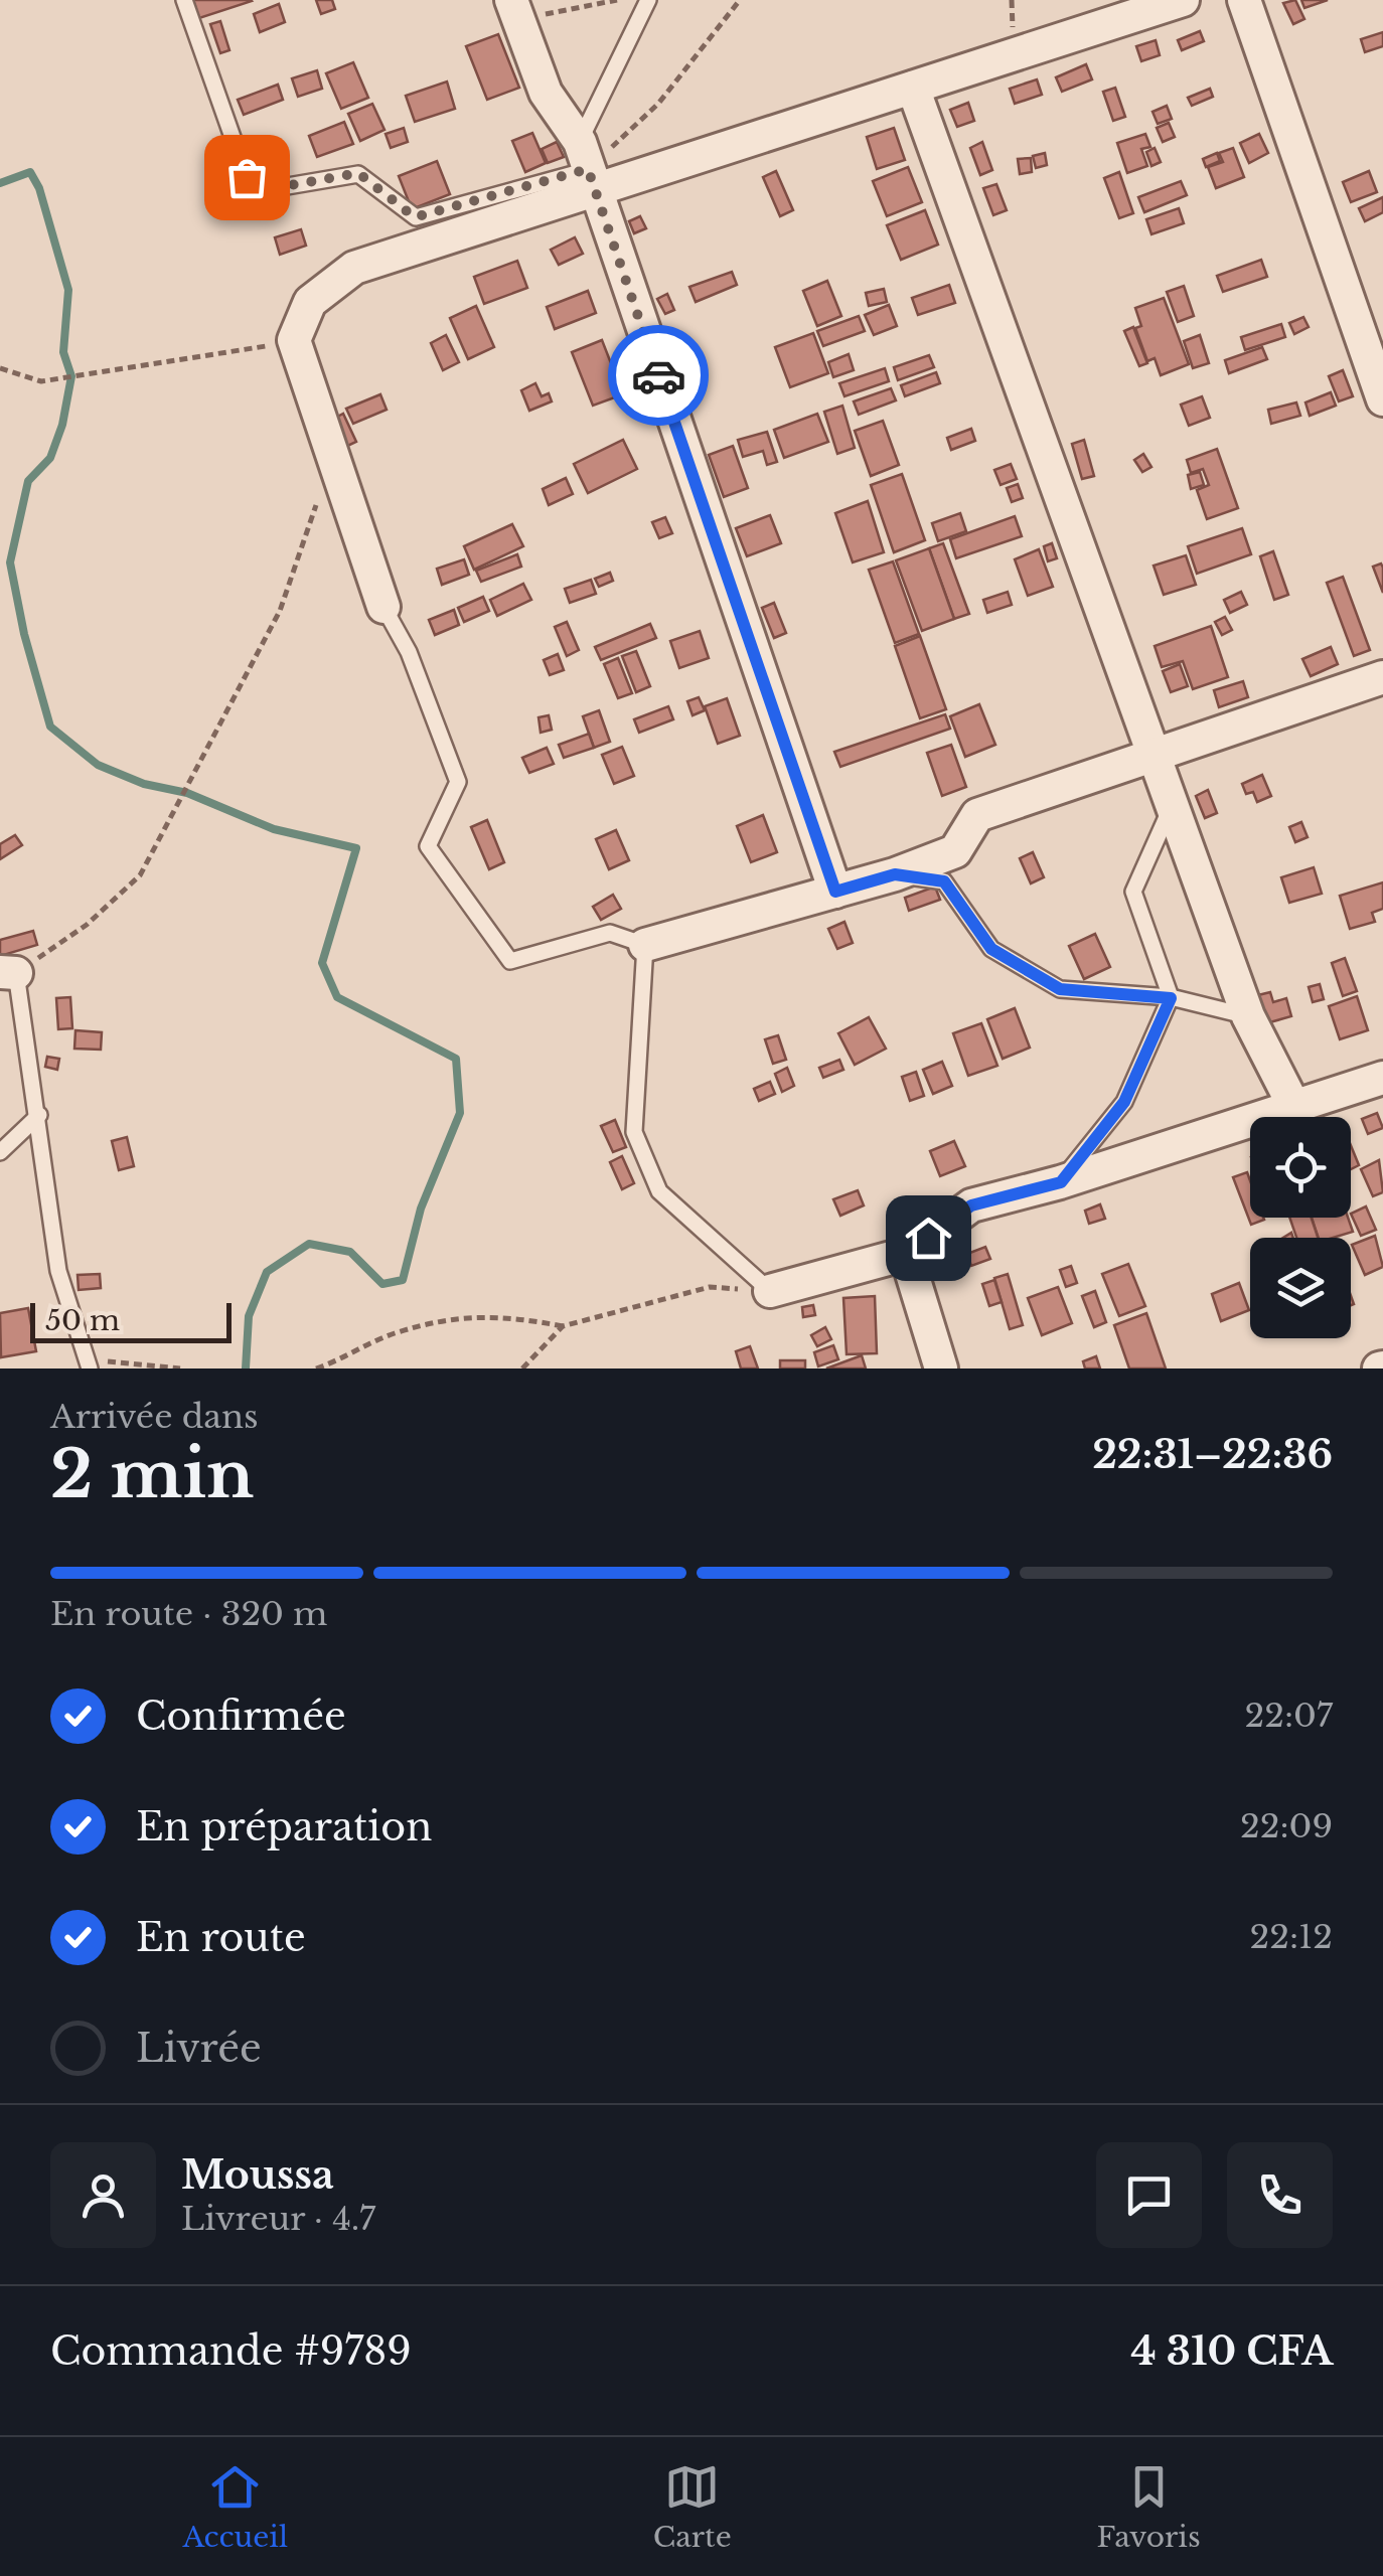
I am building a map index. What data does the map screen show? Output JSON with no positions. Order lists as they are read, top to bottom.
{
  "scale_bar": "50 m",
  "page": {
    "scale": "50 m",
    "heading": ["2 min", "Arrivée dans", "22:31–22:36"],
    "panel": [
      "Moussa",
      "Livreur · 4.7",
      "Commande #9789",
      "4 310 CFA"
    ],
    "bar": "En route · 320 m",
    "list": [
      ["Confirmée", "22:07"],
      ["En préparation", "22:09"],
      ["En route", "22:12"],
      "Livrée"
    ],
    "tabs": ["Accueil", "Carte", "Favoris"]
  }
}
